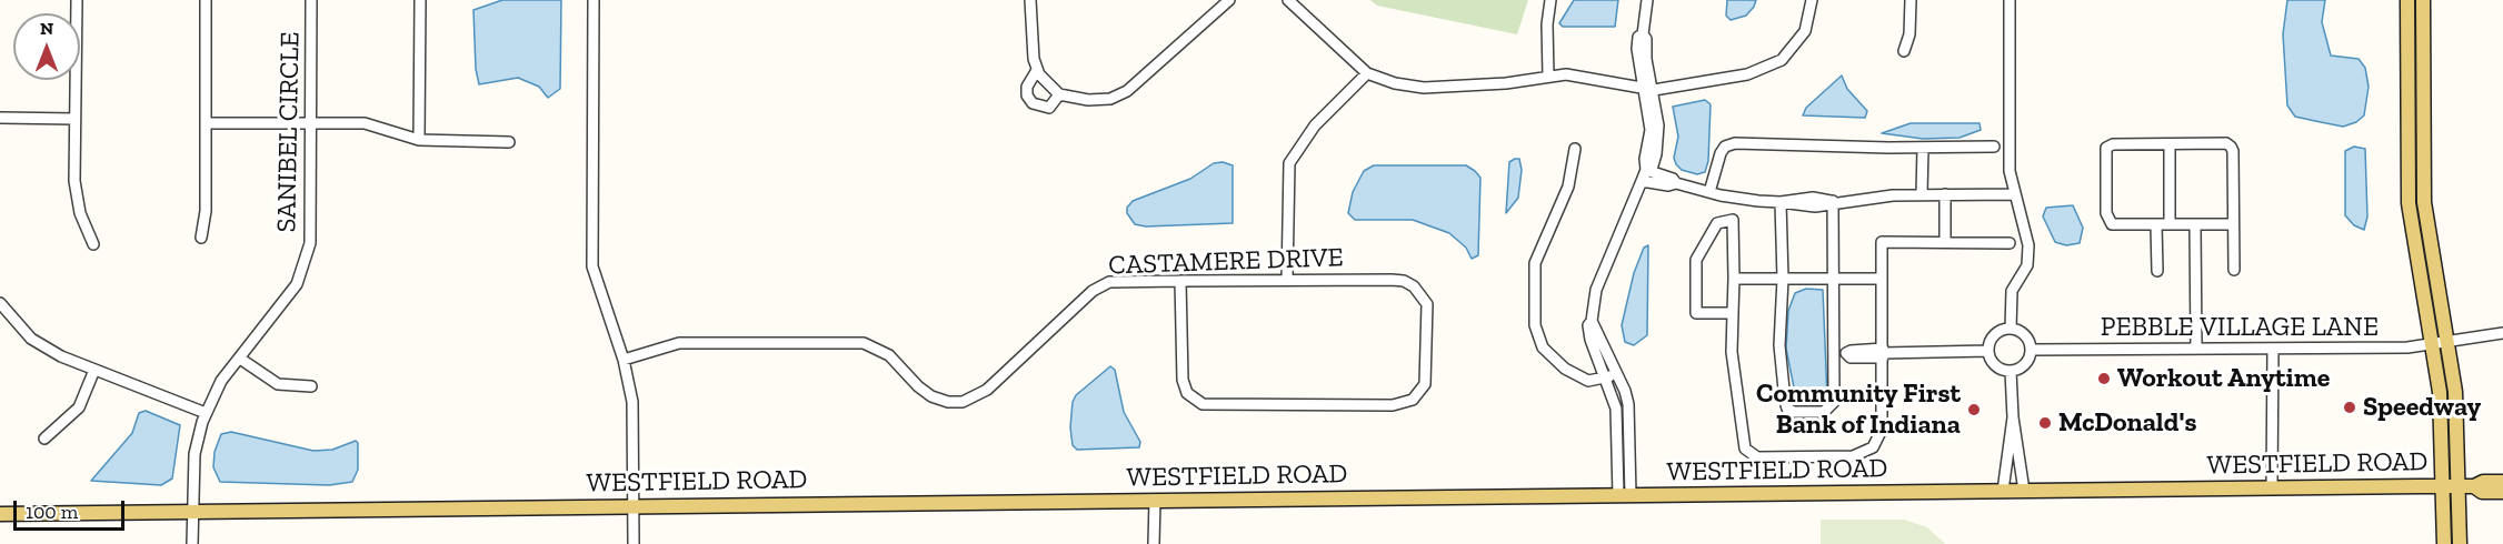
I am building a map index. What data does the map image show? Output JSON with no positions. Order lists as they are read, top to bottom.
{
  "streets": {
    "main road": ["WESTFIELD ROAD"],
    "street": ["SANIBEL CIRCLE", "CASTAMERE DRIVE", "PEBBLE VILLAGE LANE"]
  },
  "crossings": [
    ["SANIBEL CIRCLE", "WESTFIELD ROAD"]
  ],
  "places": [
    "Workout Anytime",
    "Speedway",
    "Community First Bank of Indiana",
    "McDonald's"
  ],
  "scale_bar": "100 m",
  "north": "top"
}
